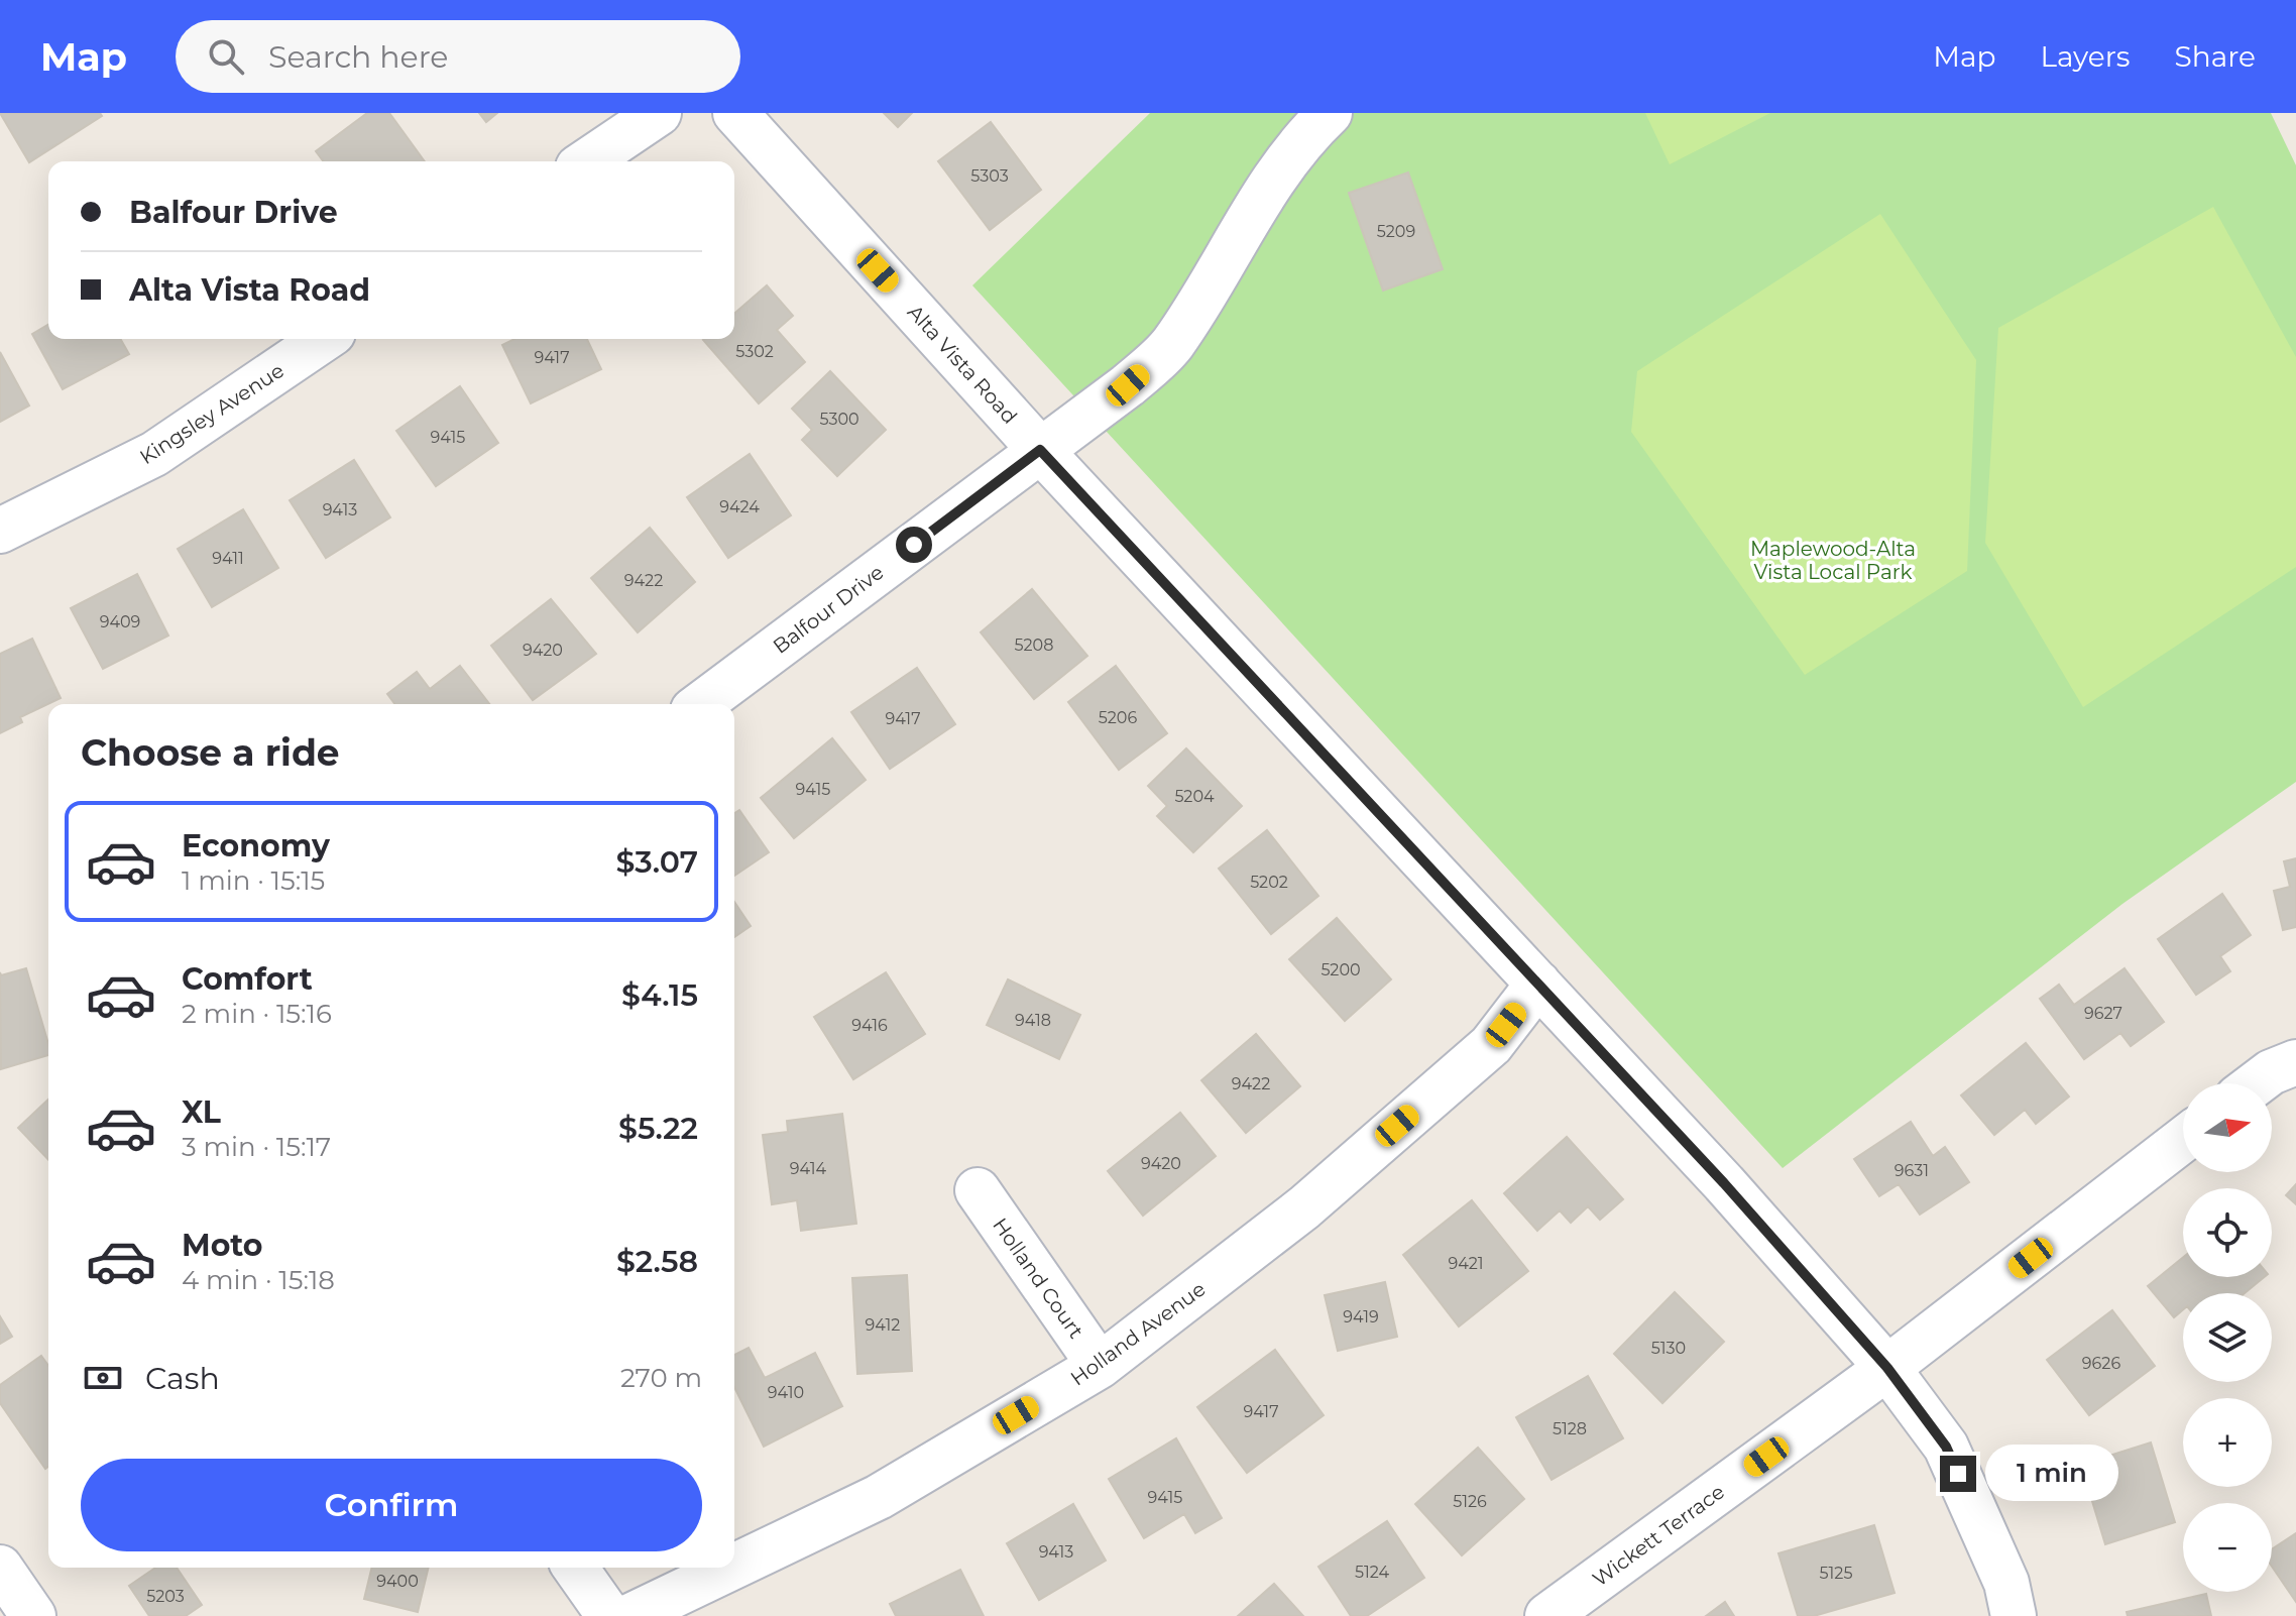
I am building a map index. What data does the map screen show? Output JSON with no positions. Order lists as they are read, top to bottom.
{
  "streets": {
    "street": [
      "Alta Vista Road",
      "Kingsley Avenue",
      "Balfour Drive",
      "Holland Court",
      "Holland Avenue",
      "Wickett Terrace"
    ]
  },
  "crossings": [
    ["Alta Vista Road", "Balfour Drive"],
    ["Alta Vista Road", "Holland Avenue"],
    ["Alta Vista Road", "Wickett Terrace"],
    ["Holland Court", "Holland Avenue"]
  ],
  "parks": ["Maplewood-Alta Vista Local Park"],
  "house_numbers": [
    "5303",
    "5209",
    "5302",
    "9417",
    "5300",
    "9415",
    "9424",
    "9413",
    "9411",
    "9422",
    "9409",
    "5208",
    "9420",
    "5206",
    "9417",
    "9415",
    "5204",
    "5202",
    "5200",
    "9627",
    "9418",
    "9416",
    "9422",
    "9420",
    "9414",
    "9631",
    "9421",
    "9419",
    "9412",
    "5130",
    "9626",
    "9410",
    "9417",
    "5128",
    "9415",
    "5126",
    "9413",
    "5124",
    "5125",
    "9400",
    "5203"
  ],
  "north": "right",
  "page": {
    "header": "Map",
    "search": "Search here",
    "nav": ["Map", "Layers", "Share"],
    "banner": ["Balfour Drive", "Alta Vista Road"],
    "heading": "Choose a ride",
    "list": [
      {
        "name": "Economy",
        "note": "1 min · 15:15",
        "value": "$3.07"
      },
      {
        "name": "Comfort",
        "note": "2 min · 15:16",
        "value": "$4.15"
      },
      {
        "name": "XL",
        "note": "3 min · 15:17",
        "value": "$5.22"
      },
      {
        "name": "Moto",
        "note": "4 min · 15:18",
        "value": "$2.58"
      }
    ],
    "map_buttons": ["+", "−"],
    "pay": ["Cash", "270 m"],
    "buttons": "Confirm",
    "bubble": "1 min"
  }
}
